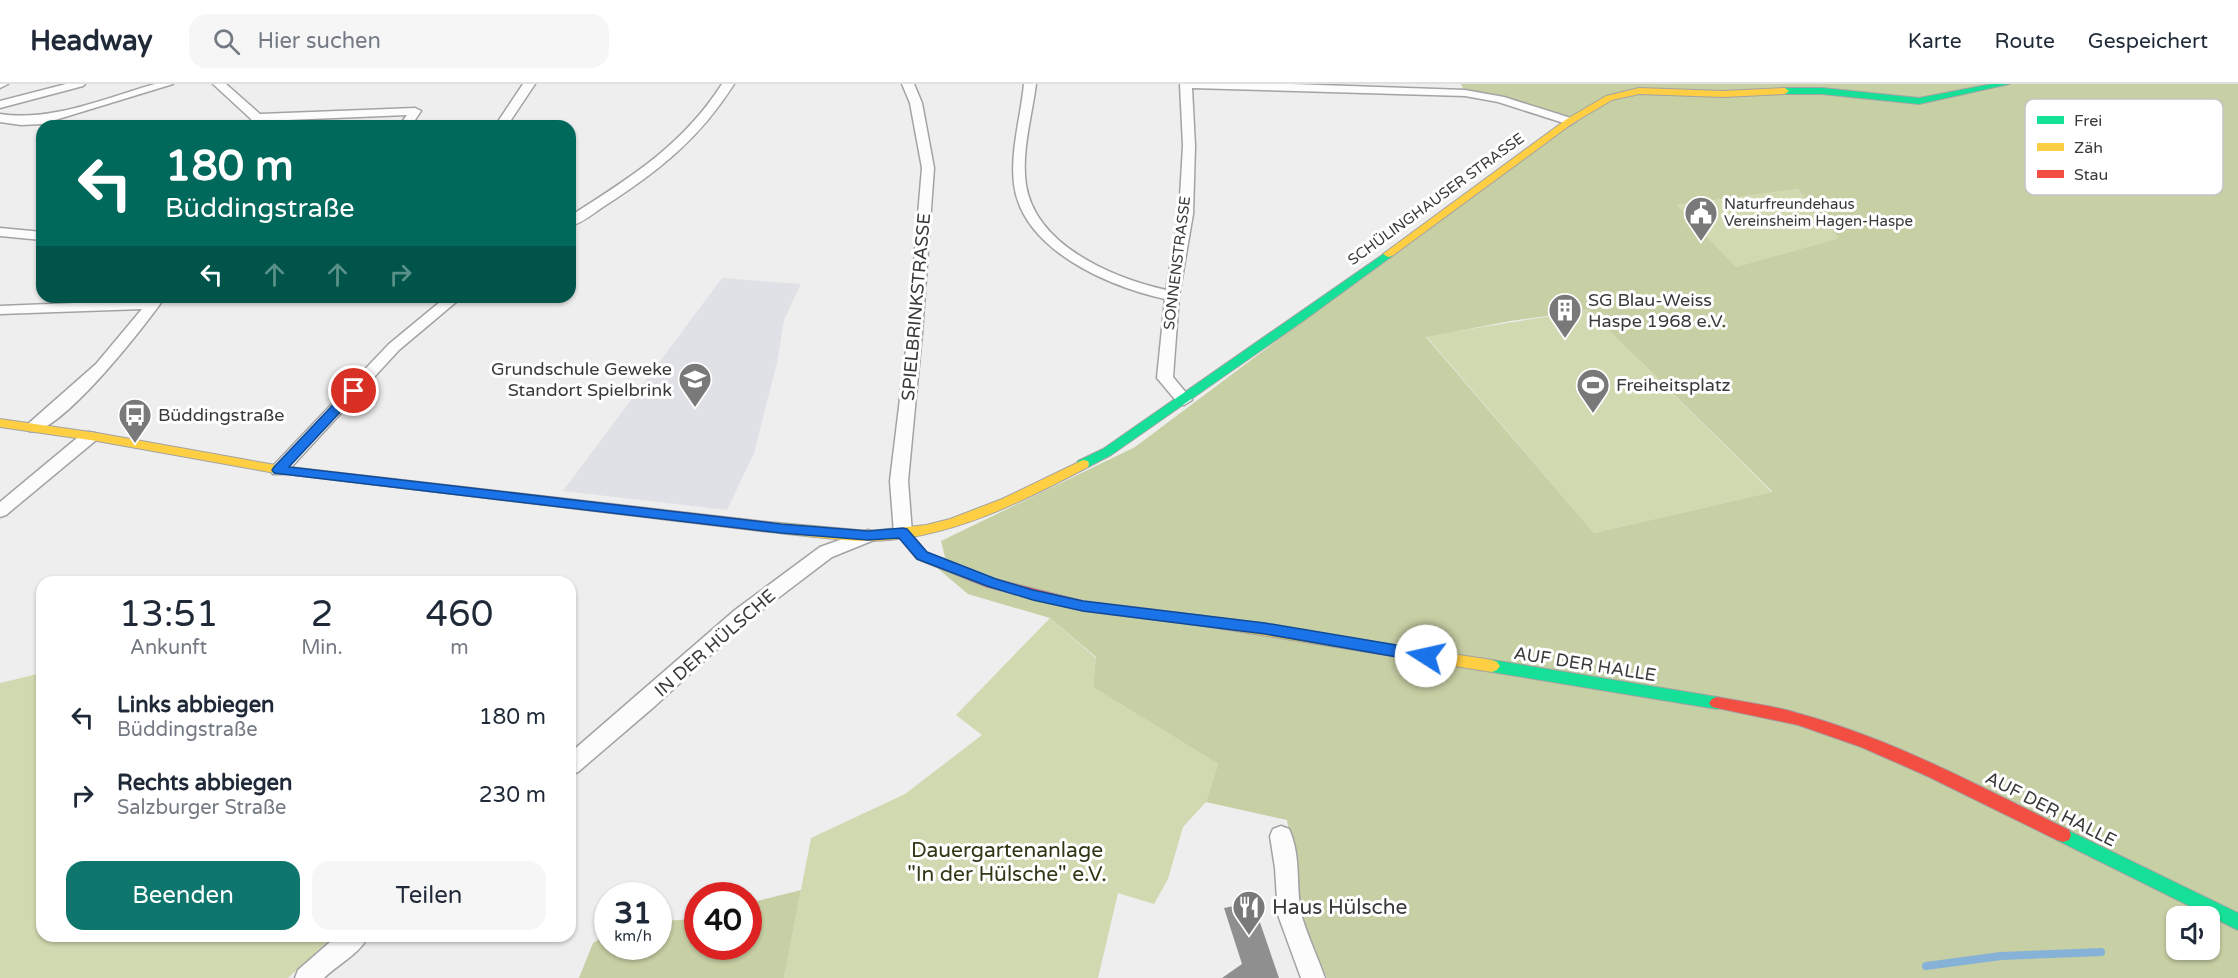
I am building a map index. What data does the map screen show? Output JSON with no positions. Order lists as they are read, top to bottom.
{
  "streets": {
    "street": [
      "SCHÜLINGHAUSER STRASSE",
      "SONNENSTRASSE",
      "SPIELBRINKSTRASSE",
      "IN DER HÜLSCHE",
      "AUF DER HALLE"
    ]
  },
  "crossings": [
    ["SCHÜLINGHAUSER STRASSE", "SONNENSTRASSE"],
    ["SCHÜLINGHAUSER STRASSE", "SPIELBRINKSTRASSE"],
    ["SCHÜLINGHAUSER STRASSE", "AUF DER HALLE"],
    ["SPIELBRINKSTRASSE", "AUF DER HALLE"]
  ],
  "parks": ["Dauergartenanlage \"In der Hülsche\" e.V."],
  "places": {
    "public building": ["Naturfreundehaus Vereinsheim Hagen-Haspe"],
    "building": ["SG Blau-Weiss Haspe 1968 e.V."],
    "school or university": ["Grundschule Geweke Standort Spielbrink"],
    "sports": ["Freiheitsplatz"],
    "bus stop": ["Büddingstraße"],
    "restaurant": ["Haus Hülsche"]
  },
  "legend": ["Frei", "Zäh", "Stau"],
  "page": {
    "header": "Headway",
    "search": "Hier suchen",
    "nav": ["Karte", "Route", "Gespeichert"],
    "turn": ["180 m", "Büddingstraße"],
    "eta": [
      "13:51",
      "Ankunft",
      "2",
      "Min.",
      "460",
      "m"
    ],
    "list": [
      {
        "name": "Links abbiegen",
        "note": "Büddingstraße",
        "value": "180 m"
      },
      {
        "name": "Rechts abbiegen",
        "note": "Salzburger Straße",
        "value": "230 m"
      }
    ],
    "buttons": ["Beenden", "Teilen"],
    "speed": "31 km/h",
    "limit": "40"
  }
}
